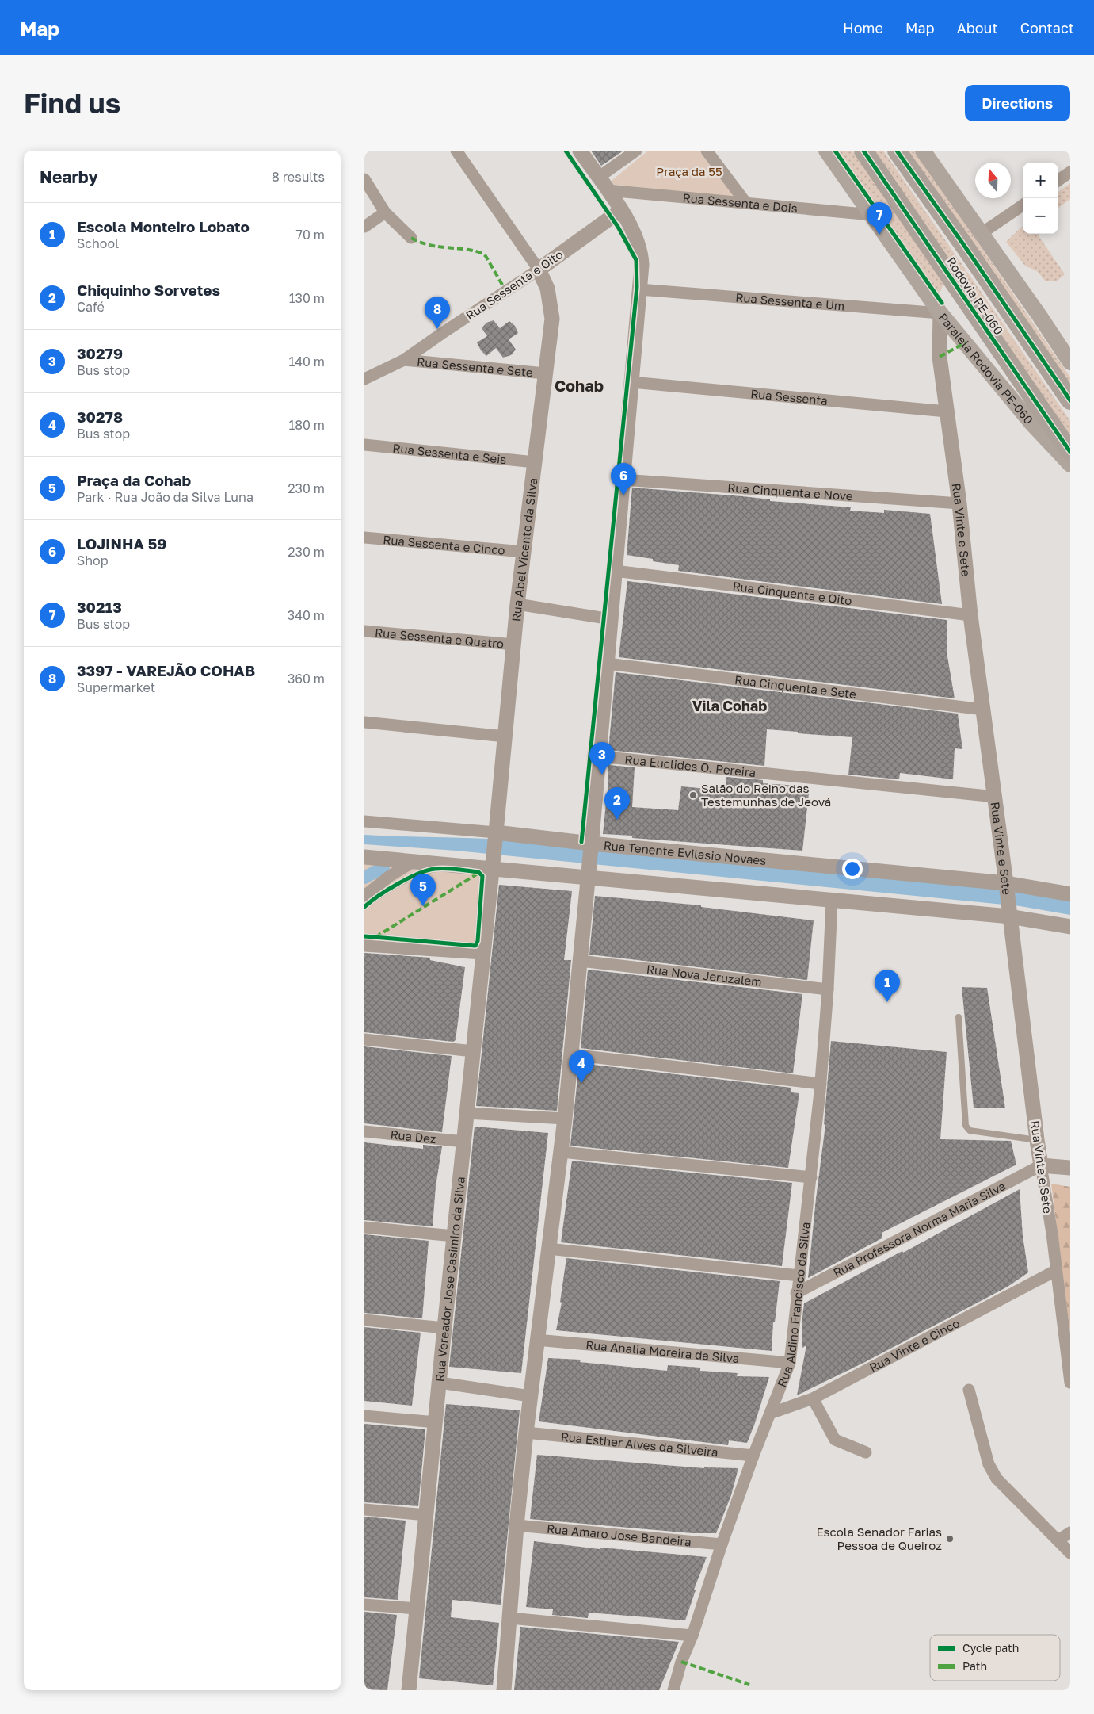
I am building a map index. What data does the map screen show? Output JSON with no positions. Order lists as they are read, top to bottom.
{
  "streets": {
    "highway": ["Rodovia PE-060"],
    "main road": ["Paralela Rodovia PE-060"],
    "street": [
      "Rua Sessenta e Dois",
      "Rua Sessenta e Oito",
      "Rua Sessenta e Um",
      "Rua Sessenta e Sete",
      "Rua Sessenta",
      "Rua Sessenta e Seis",
      "Rua Cinquenta e Nove",
      "Rua Vinte e Sete",
      "Rua Sessenta e Cinco",
      "Rua Abel Vicente da Silva",
      "Rua Cinquenta e Oito",
      "Rua Sessenta e Quatro",
      "Rua Cinquenta e Sete",
      "Rua Euclides O. Pereira",
      "Rua Tenente Evilasio Novaes",
      "Rua Nova Jeruzalem",
      "Rua Dez",
      "Rua Professora Norma Maria Silva",
      "Rua Vereador Jose Casimiro da Silva",
      "Rua Aldino Francisco da Silva",
      "Rua Vinte e Cinco",
      "Rua Analia Moreira da Silva",
      "Rua Esther Alves da Silveira",
      "Rua Amaro Jose Bandeira"
    ]
  },
  "crossings": [
    ["Rua Sessenta e Dois", "Paralela Rodovia PE-060"],
    ["Rua Sessenta e Oito", "Rua Sessenta e Sete"],
    ["Rua Sessenta e Oito", "Rua Abel Vicente da Silva"],
    ["Rua Sessenta e Um", "Paralela Rodovia PE-060"],
    ["Rua Sessenta e Um", "Rua Vinte e Sete"],
    ["Rua Sessenta e Sete", "Rua Abel Vicente da Silva"],
    ["Paralela Rodovia PE-060", "Rua Vinte e Sete"],
    ["Rua Sessenta", "Rua Vinte e Sete"],
    ["Rua Sessenta e Seis", "Rua Abel Vicente da Silva"],
    ["Rua Cinquenta e Nove", "Rua Vinte e Sete"],
    ["Rua Vinte e Sete", "Rua Cinquenta e Oito"],
    ["Rua Vinte e Sete", "Rua Cinquenta e Sete"],
    ["Rua Vinte e Sete", "Rua Euclides O. Pereira"],
    ["Rua Vinte e Sete", "Rua Tenente Evilasio Novaes"],
    ["Rua Vinte e Sete", "Rua Professora Norma Maria Silva"],
    ["Rua Vinte e Sete", "Rua Vinte e Cinco"],
    ["Rua Sessenta e Cinco", "Rua Abel Vicente da Silva"],
    ["Rua Abel Vicente da Silva", "Rua Sessenta e Quatro"],
    ["Rua Abel Vicente da Silva", "Rua Tenente Evilasio Novaes"],
    ["Rua Abel Vicente da Silva", "Rua Vereador Jose Casimiro da Silva"],
    ["Rua Nova Jeruzalem", "Rua Aldino Francisco da Silva"],
    ["Rua Dez", "Rua Vereador Jose Casimiro da Silva"],
    ["Rua Professora Norma Maria Silva", "Rua Aldino Francisco da Silva"],
    ["Rua Aldino Francisco da Silva", "Rua Vinte e Cinco"],
    ["Rua Aldino Francisco da Silva", "Rua Analia Moreira da Silva"],
    ["Rua Aldino Francisco da Silva", "Rua Esther Alves da Silveira"],
    ["Rua Aldino Francisco da Silva", "Rua Amaro Jose Bandeira"]
  ],
  "districts": ["Cohab", "Vila Cohab"],
  "parks": ["Praça da 55"],
  "places": ["Salão do Reino das Testemunhas de Jeová", "Escola Senador Farias Pessoa de Queiroz"],
  "legend": ["Cycle path", "Path"],
  "north": "top",
  "page": {
    "header": "Map",
    "nav": [
      "Home",
      "Map",
      "About",
      "Contact"
    ],
    "buttons": "Directions",
    "title": "Find us",
    "heading": ["Nearby", "8 results"],
    "map_buttons": ["+", "−"],
    "list": [
      {
        "mark": "1",
        "name": "Escola Monteiro Lobato",
        "note": "School",
        "value": "70 m"
      },
      {
        "mark": "2",
        "name": "Chiquinho Sorvetes",
        "note": "Café",
        "value": "130 m"
      },
      {
        "mark": "3",
        "name": "30279",
        "note": "Bus stop",
        "value": "140 m"
      },
      {
        "mark": "4",
        "name": "30278",
        "note": "Bus stop",
        "value": "180 m"
      },
      {
        "mark": "5",
        "name": "Praça da Cohab",
        "note": "Park · Rua João da Silva Luna",
        "value": "230 m"
      },
      {
        "mark": "6",
        "name": "LOJINHA 59",
        "note": "Shop",
        "value": "230 m"
      },
      {
        "mark": "7",
        "name": "30213",
        "note": "Bus stop",
        "value": "340 m"
      },
      {
        "mark": "8",
        "name": "3397 - VAREJÃO COHAB",
        "note": "Supermarket",
        "value": "360 m"
      }
    ],
    "pins": [
      "7",
      "8",
      "6",
      "3",
      "2",
      "5",
      "1",
      "4"
    ]
  }
}
